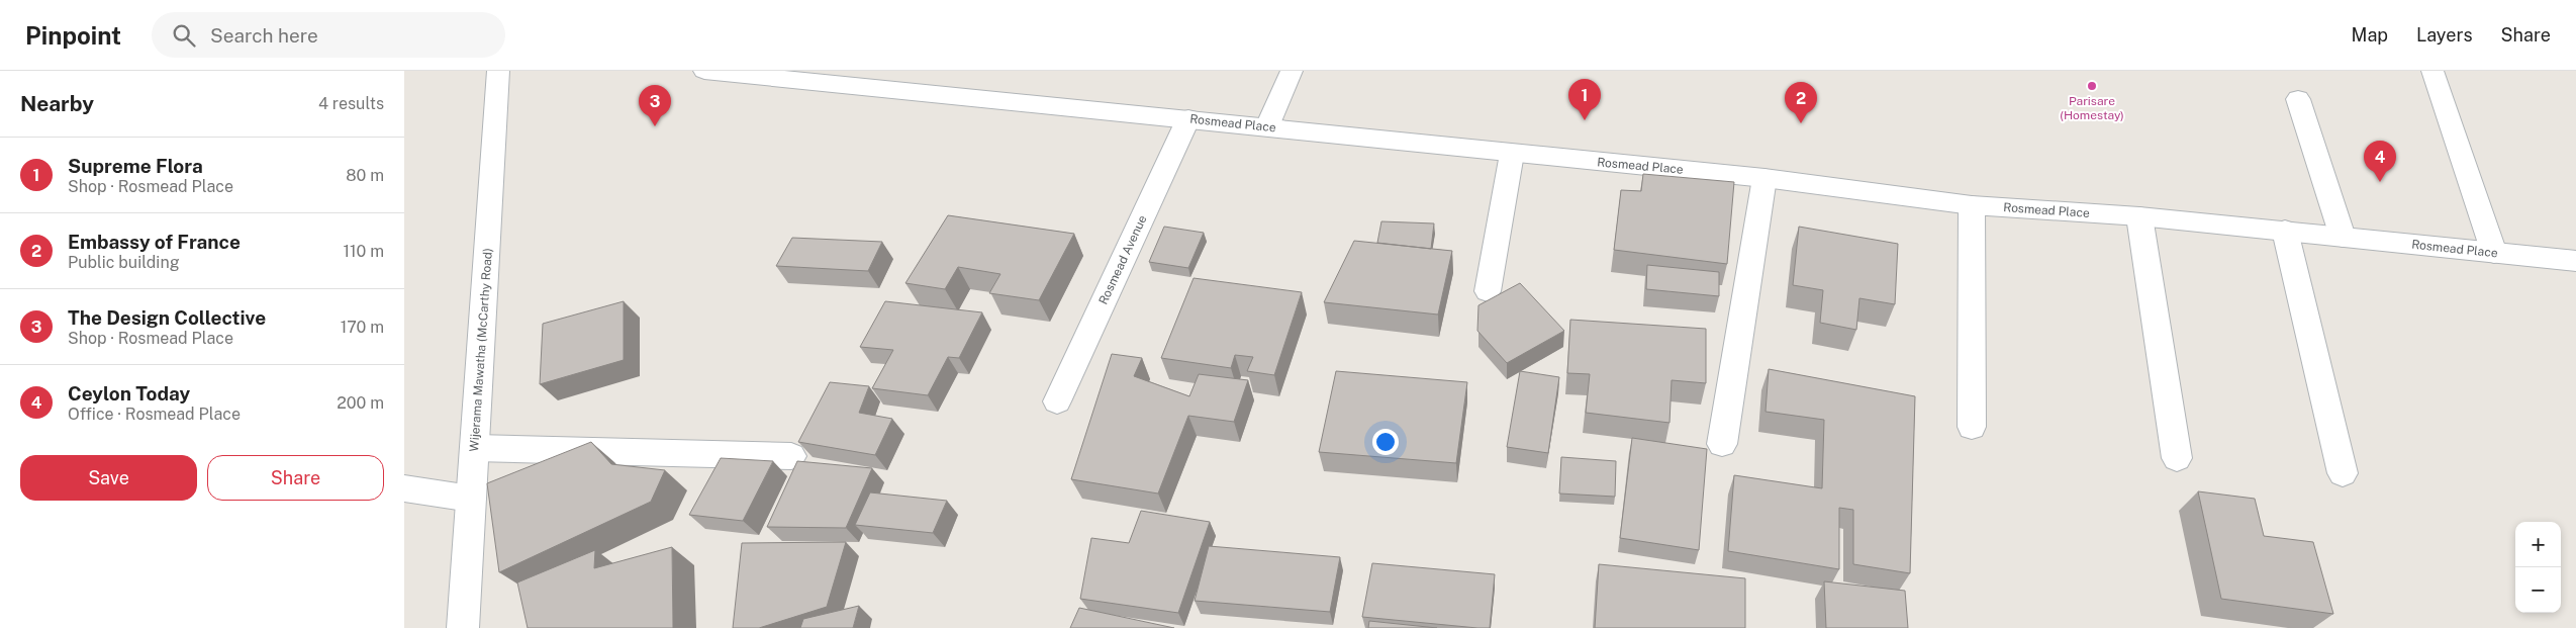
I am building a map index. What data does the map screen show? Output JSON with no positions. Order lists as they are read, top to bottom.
{
  "streets": {
    "street": ["Rosmead Place", "Rosmead Avenue", "Wijerama Mawatha (McCarthy Road)"]
  },
  "crossings": [
    ["Rosmead Place", "Rosmead Avenue"]
  ],
  "places": ["Parisare (Homestay)"],
  "page": {
    "header": "Pinpoint",
    "search": "Search here",
    "nav": ["Map", "Layers", "Share"],
    "heading": ["Nearby", "4 results"],
    "pins": [
      "1",
      "2",
      "3",
      "4"
    ],
    "list": [
      {
        "mark": "1",
        "name": "Supreme Flora",
        "note": "Shop · Rosmead Place",
        "value": "80 m"
      },
      {
        "mark": "2",
        "name": "Embassy of France",
        "note": "Public building",
        "value": "110 m"
      },
      {
        "mark": "3",
        "name": "The Design Collective",
        "note": "Shop · Rosmead Place",
        "value": "170 m"
      },
      {
        "mark": "4",
        "name": "Ceylon Today",
        "note": "Office · Rosmead Place",
        "value": "200 m"
      }
    ],
    "buttons": ["Save", "Share"],
    "map_buttons": ["+", "−"]
  }
}
